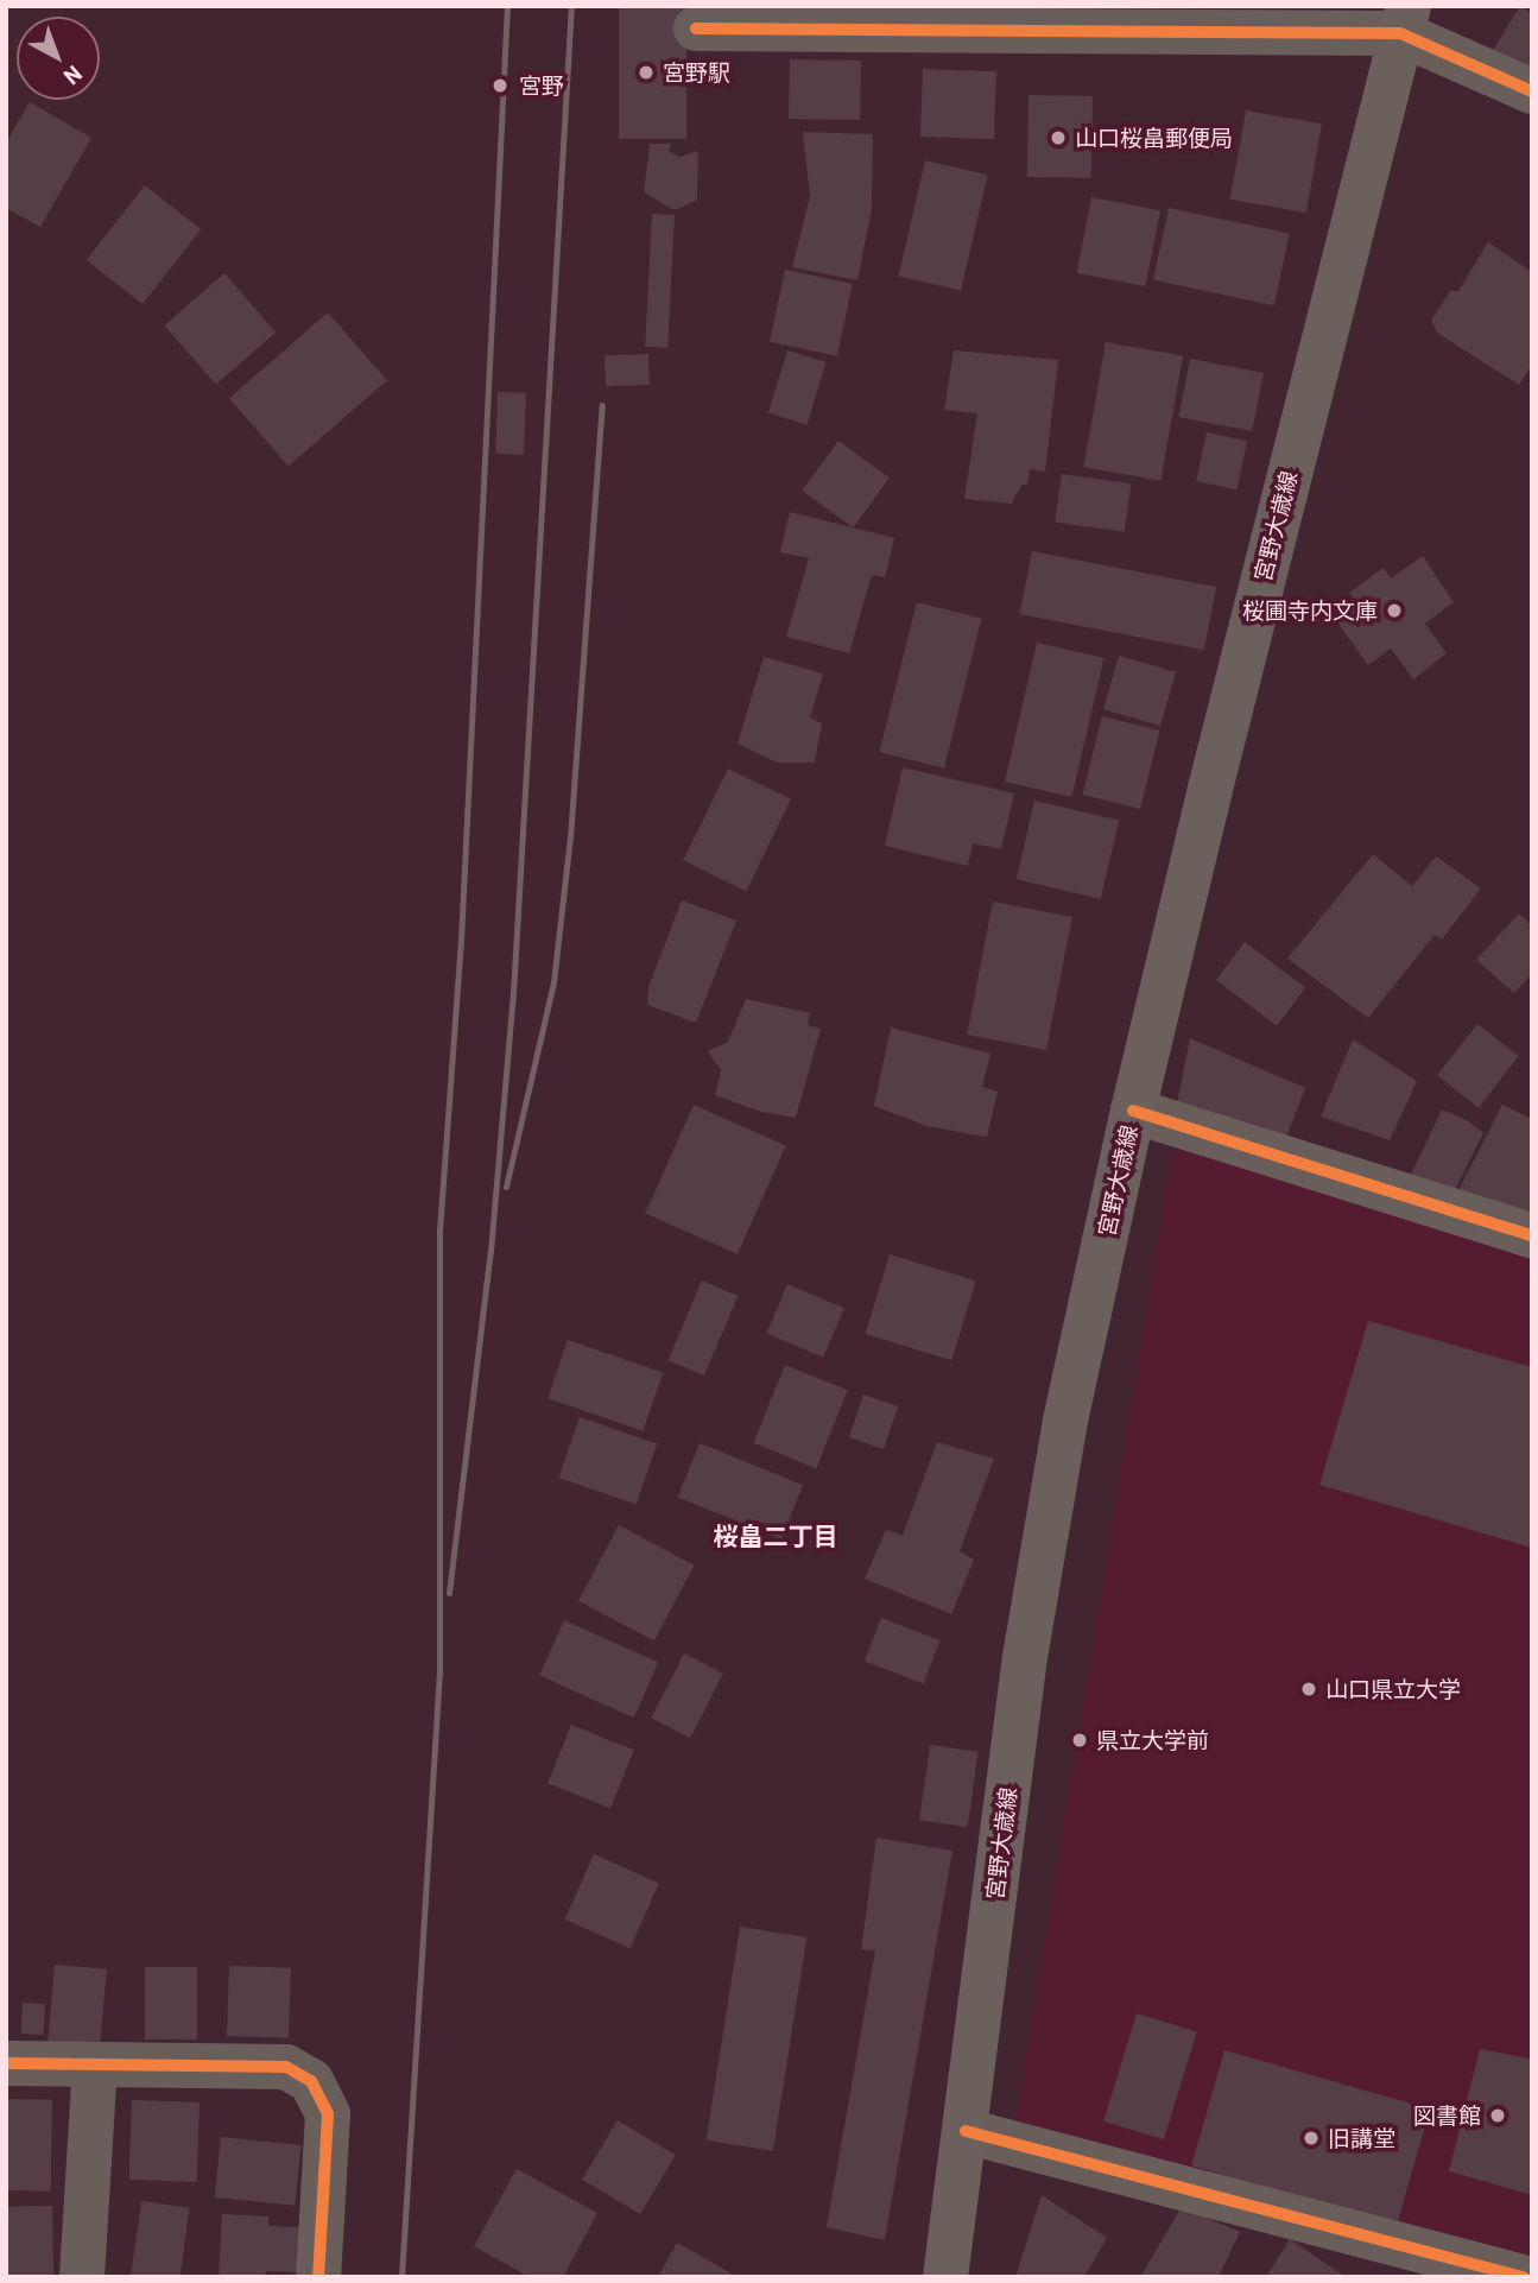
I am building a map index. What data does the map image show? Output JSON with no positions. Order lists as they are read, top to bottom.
{
  "streets": {
    "main road": ["宮野大歳線"]
  },
  "districts": ["桜畠二丁目"],
  "places": [
    "宮野駅",
    "宮野",
    "山口桜畠郵便局",
    "桜圃寺内文庫",
    "山口県立大学",
    "県立大学前",
    "図書館",
    "旧講堂"
  ],
  "north": "bottom right"
}
